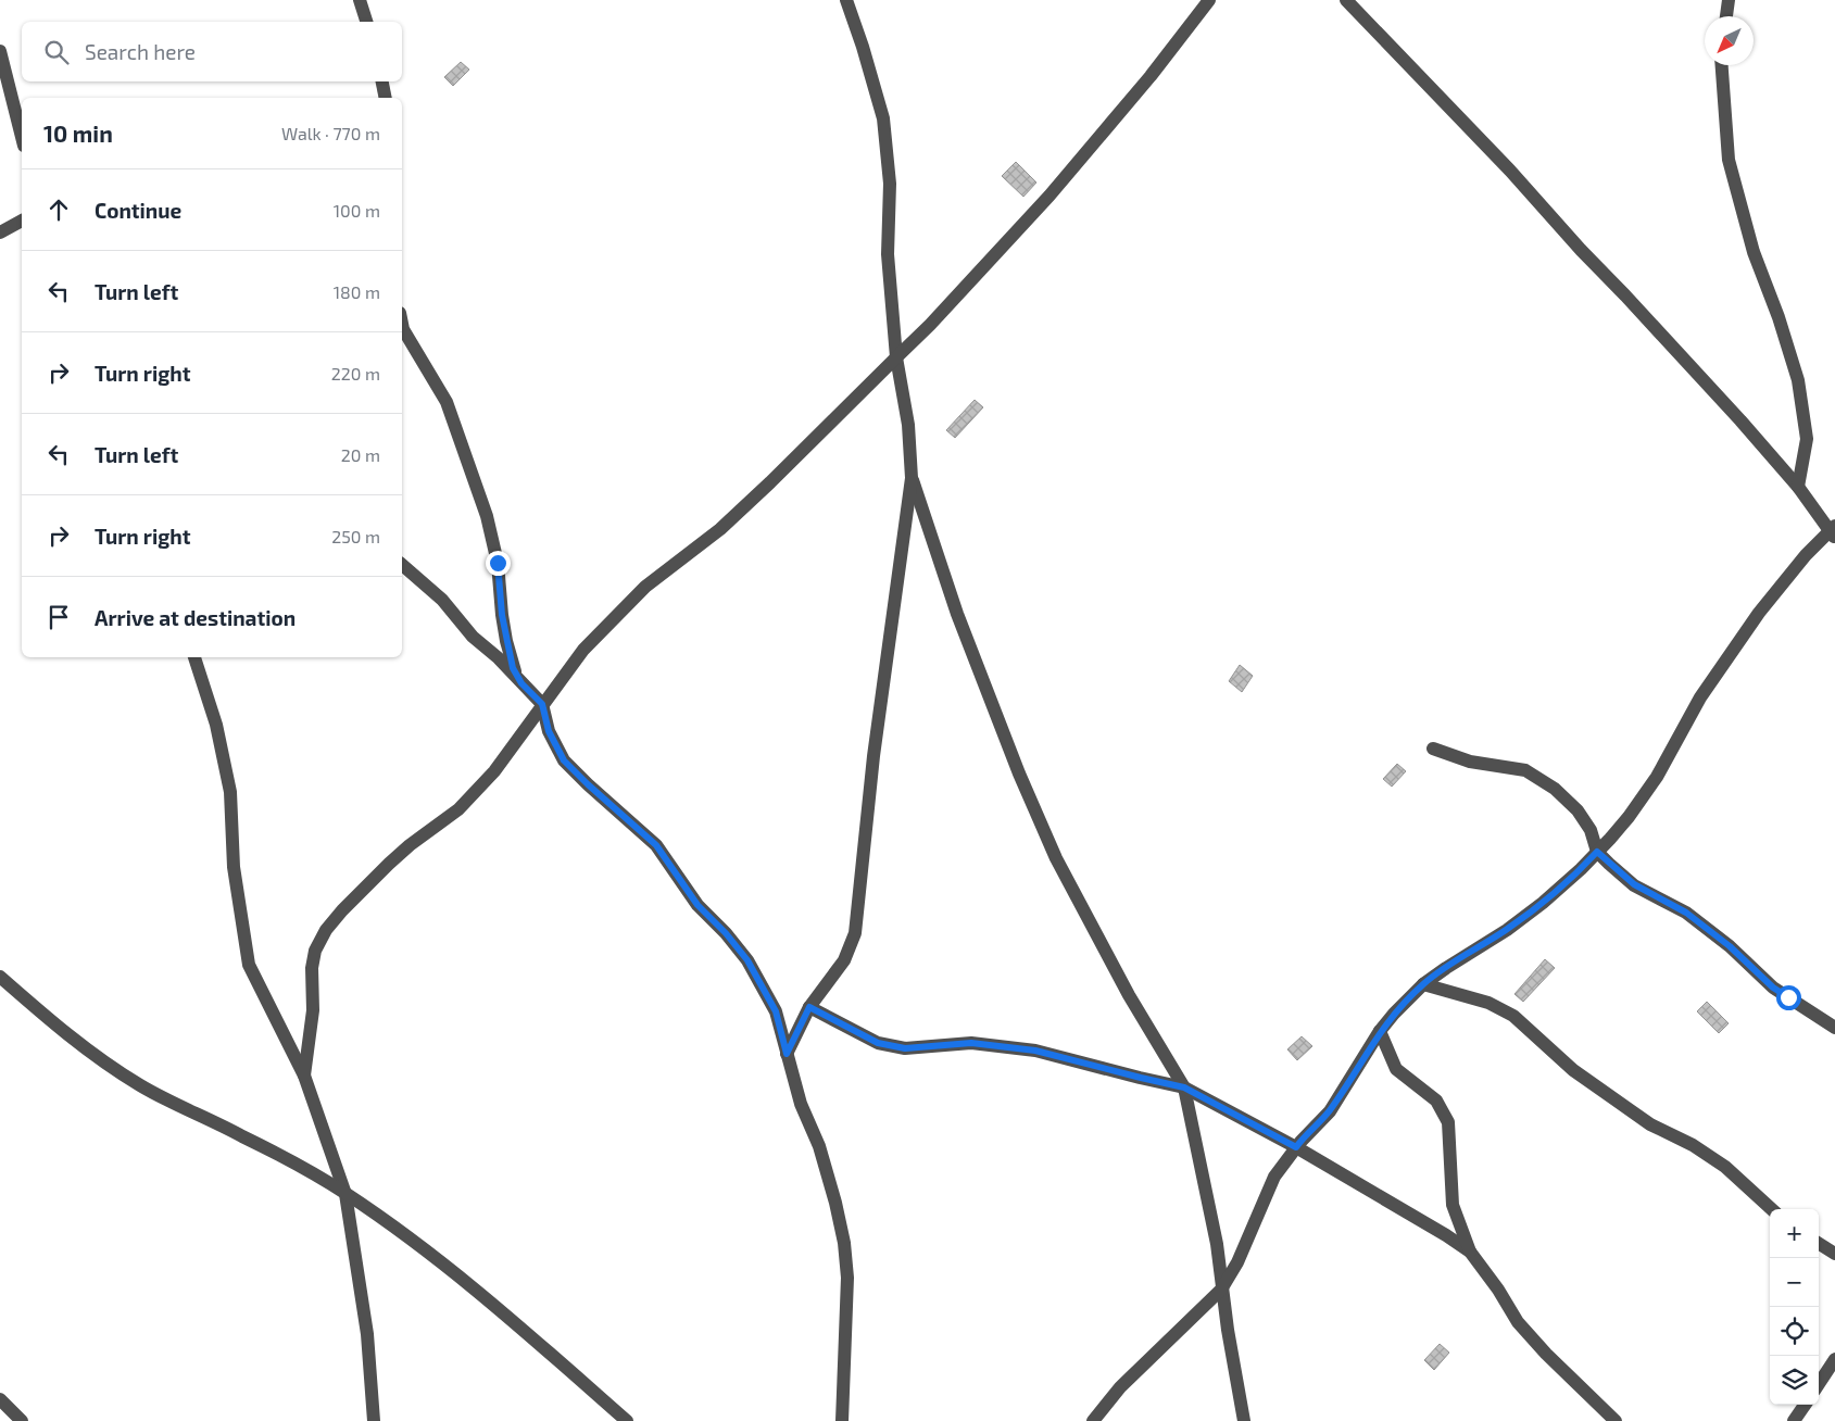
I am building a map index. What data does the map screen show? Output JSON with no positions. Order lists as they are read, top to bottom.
{
  "north": "bottom left",
  "page": {
    "search": "Search here",
    "heading": ["10 min", "Walk · 770 m"],
    "list": [
      ["Continue", "100 m"],
      ["Turn left", "180 m"],
      ["Turn right", "220 m"],
      ["Turn left", "20 m"],
      ["Turn right", "250 m"],
      "Arrive at destination"
    ],
    "map_buttons": ["+", "−"]
  }
}
